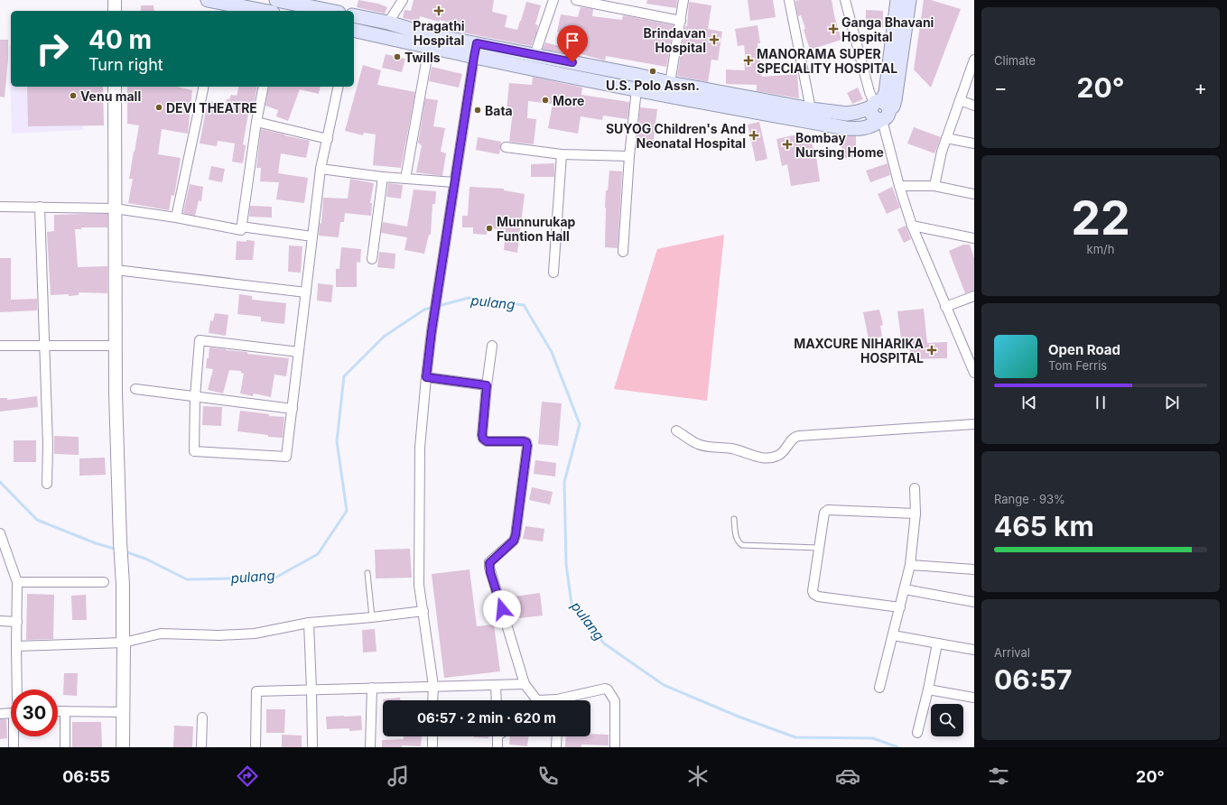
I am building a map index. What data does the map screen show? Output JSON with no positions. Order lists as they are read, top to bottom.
{
  "water": ["pulang"],
  "places": {
    "health": [
      "Pragathi Hospital",
      "Ganga Bhavani Hospital",
      "Brindavan Hospital",
      "MANORAMA SUPER SPECIALITY HOSPITAL",
      "SUYOG Children's And Neonatal Hospital",
      "Bombay Nursing Home",
      "MAXCURE NIHARIKA HOSPITAL"
    ],
    "other": [
      "Twills",
      "U.S. Polo Assn.",
      "Venu mall",
      "More",
      "DEVI THEATRE",
      "Bata",
      "Munnurukap Funtion Hall"
    ]
  },
  "page": {
    "tile": [
      "Climate",
      ["22", "km/h"],
      ["Range · 93%", "465 km"],
      ["Arrival", "06:57"]
    ],
    "turn": ["40 m", "Turn right"],
    "heat": ["−", "20°", "+"],
    "song": ["Open Road", "Tom Ferris"],
    "limit": "30",
    "trip": "06:57 · 2 min · 620 m",
    "tabs": ["06:55", "20°"]
  }
}
